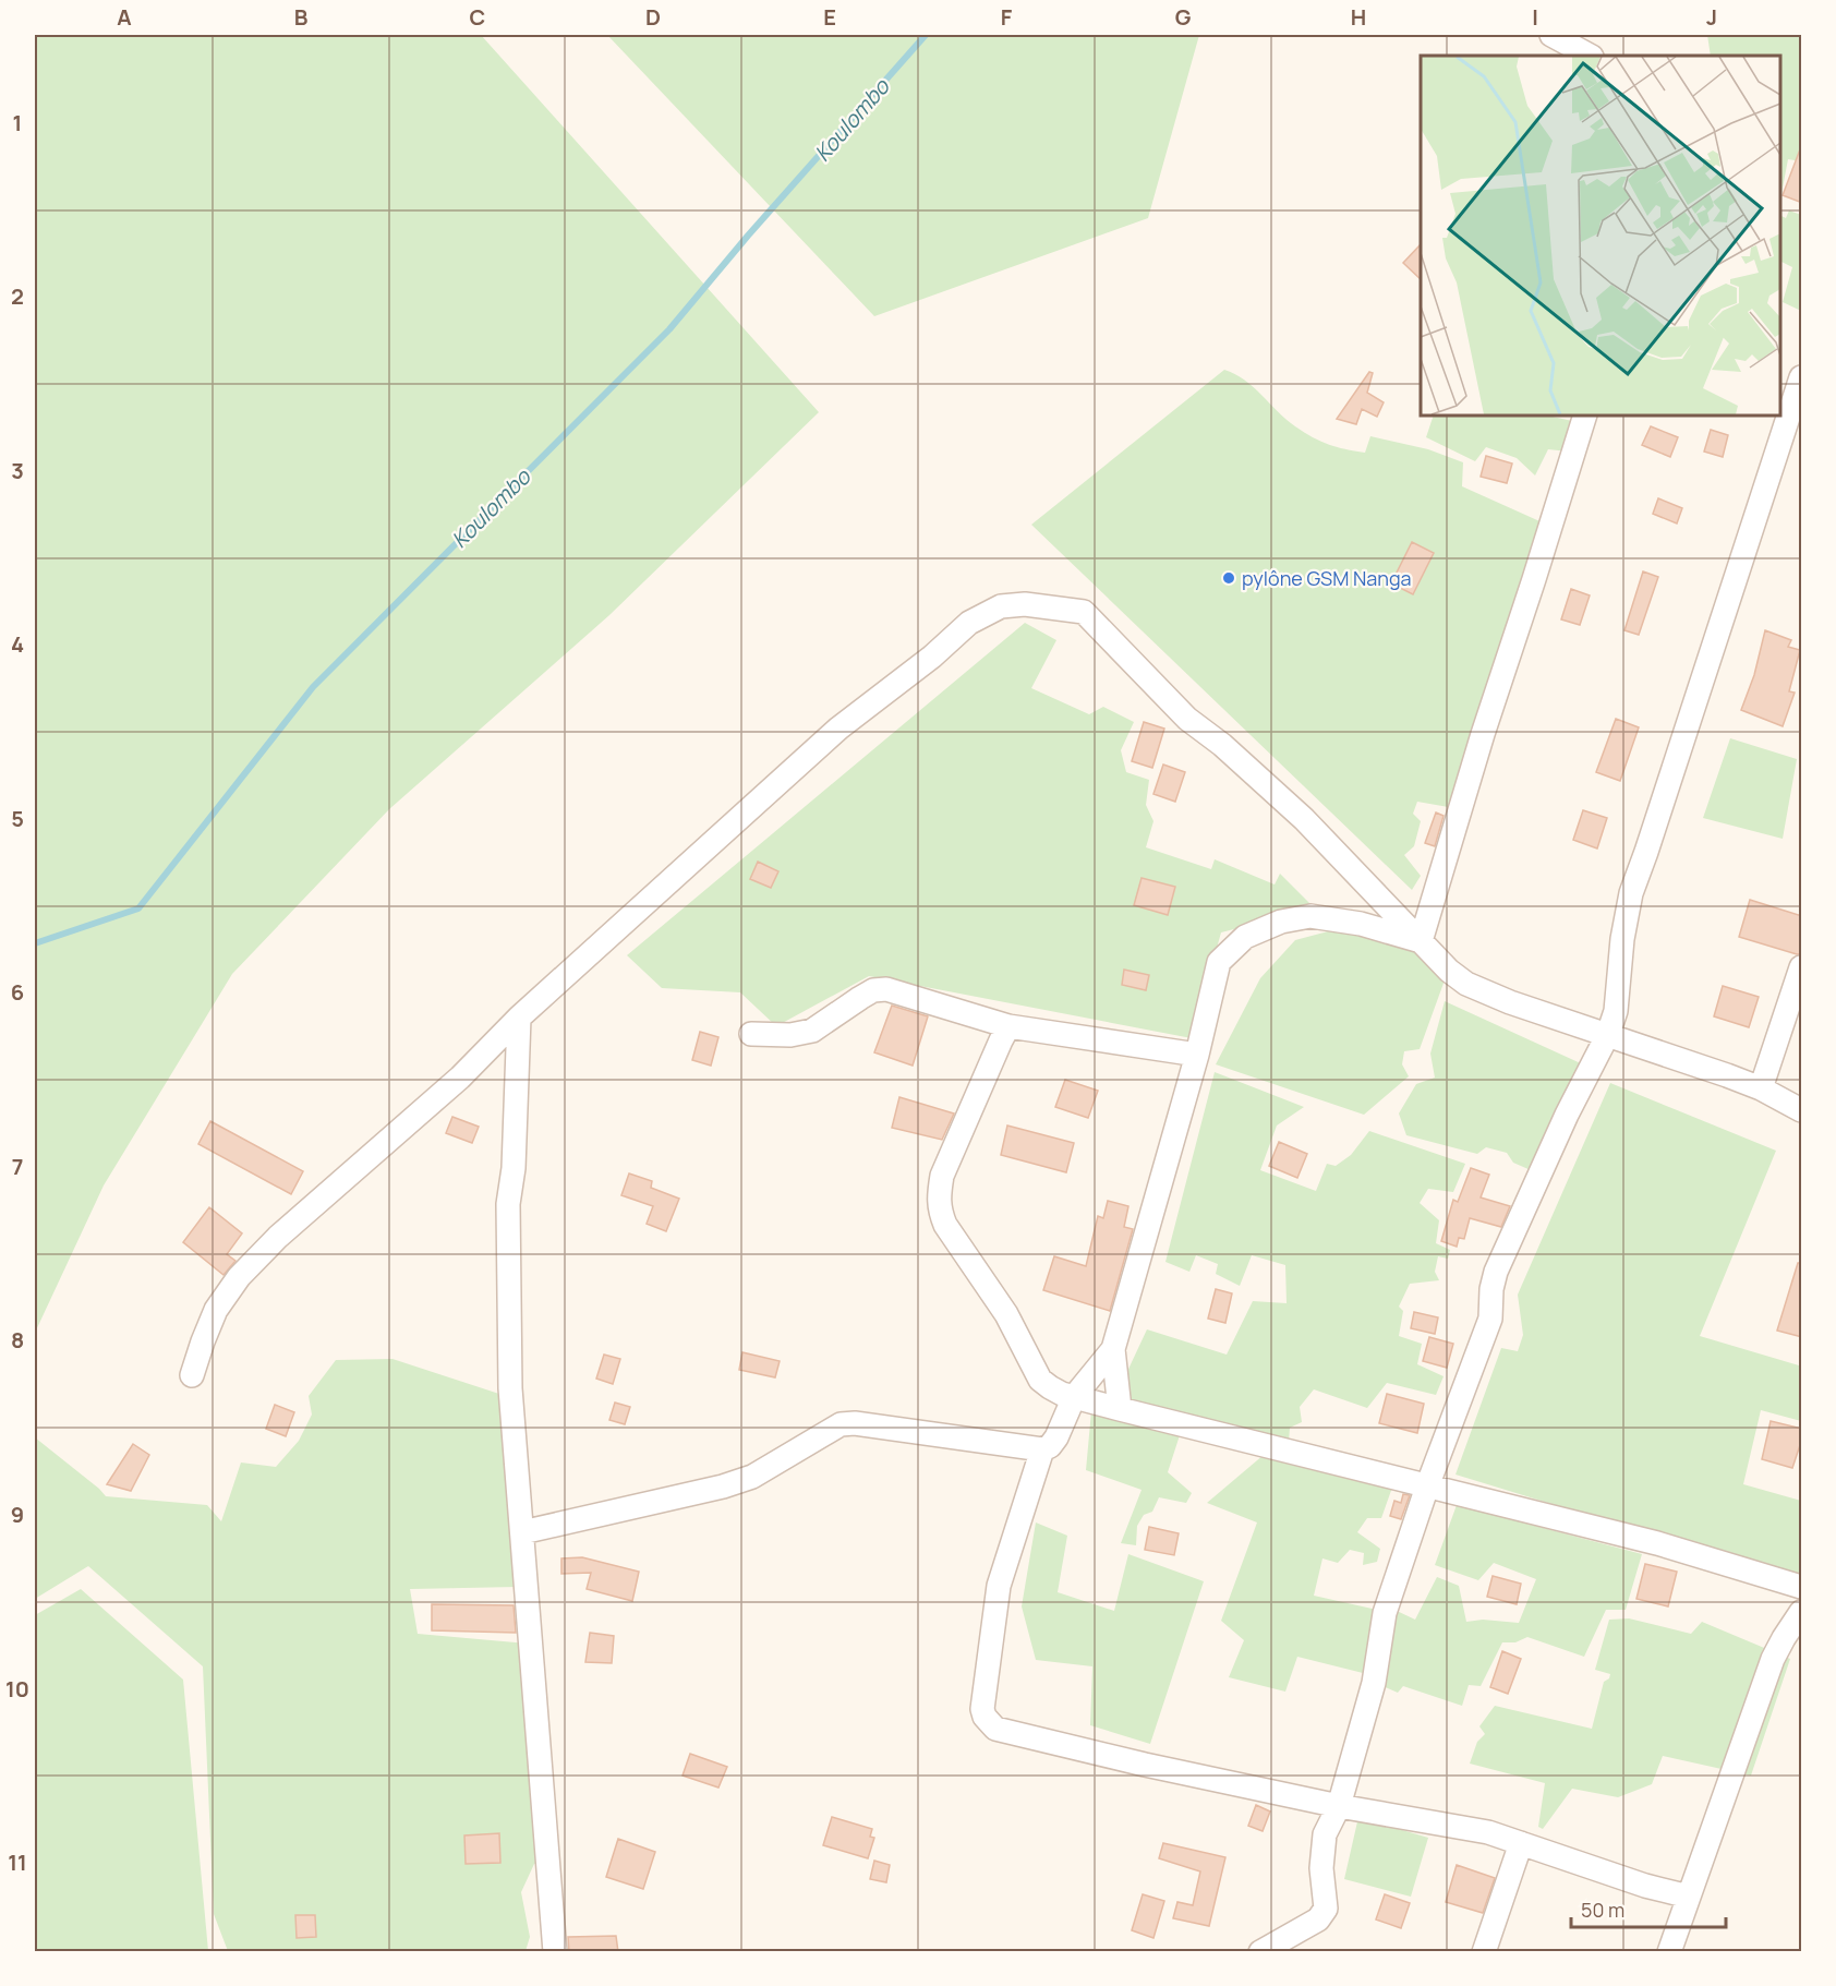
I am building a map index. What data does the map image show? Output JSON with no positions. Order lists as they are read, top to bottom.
{
  "water": ["Koulombo"],
  "places": ["pylône GSM Nanga"],
  "scale_bar": "50 m",
  "grid": {
    "columns": [
      "A",
      "B",
      "C",
      "D",
      "E",
      "F",
      "G",
      "H",
      "I",
      "J"
    ],
    "rows": [
      "1",
      "2",
      "3",
      "4",
      "5",
      "6",
      "7",
      "8",
      "9",
      "10",
      "11"
    ]
  }
}
